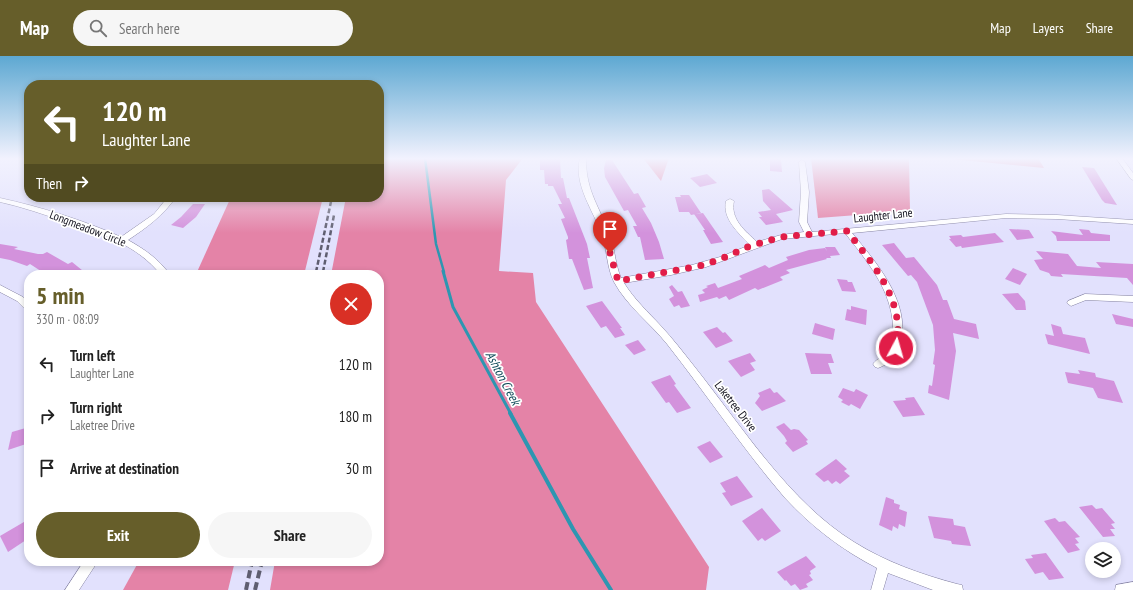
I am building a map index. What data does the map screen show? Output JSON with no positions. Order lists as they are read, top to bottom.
{
  "streets": {
    "street": ["Laughter Lane", "Longmeadow Circle", "Laketree Drive"]
  },
  "crossings": [
    ["Laughter Lane", "Laketree Drive"]
  ],
  "water": ["Ashton Creek"],
  "page": {
    "header": "Map",
    "search": "Search here",
    "nav": ["Map", "Layers", "Share"],
    "turn": ["120 m", "Laughter Lane"],
    "then": "Then",
    "heading": ["5 min", "330 m · 08:09"],
    "list": [
      {
        "name": "Turn left",
        "note": "Laughter Lane",
        "value": "120 m"
      },
      {
        "name": "Turn right",
        "note": "Laketree Drive",
        "value": "180 m"
      },
      {
        "name": "Arrive at destination",
        "value": "30 m"
      }
    ],
    "buttons": ["Exit", "Share"]
  }
}
